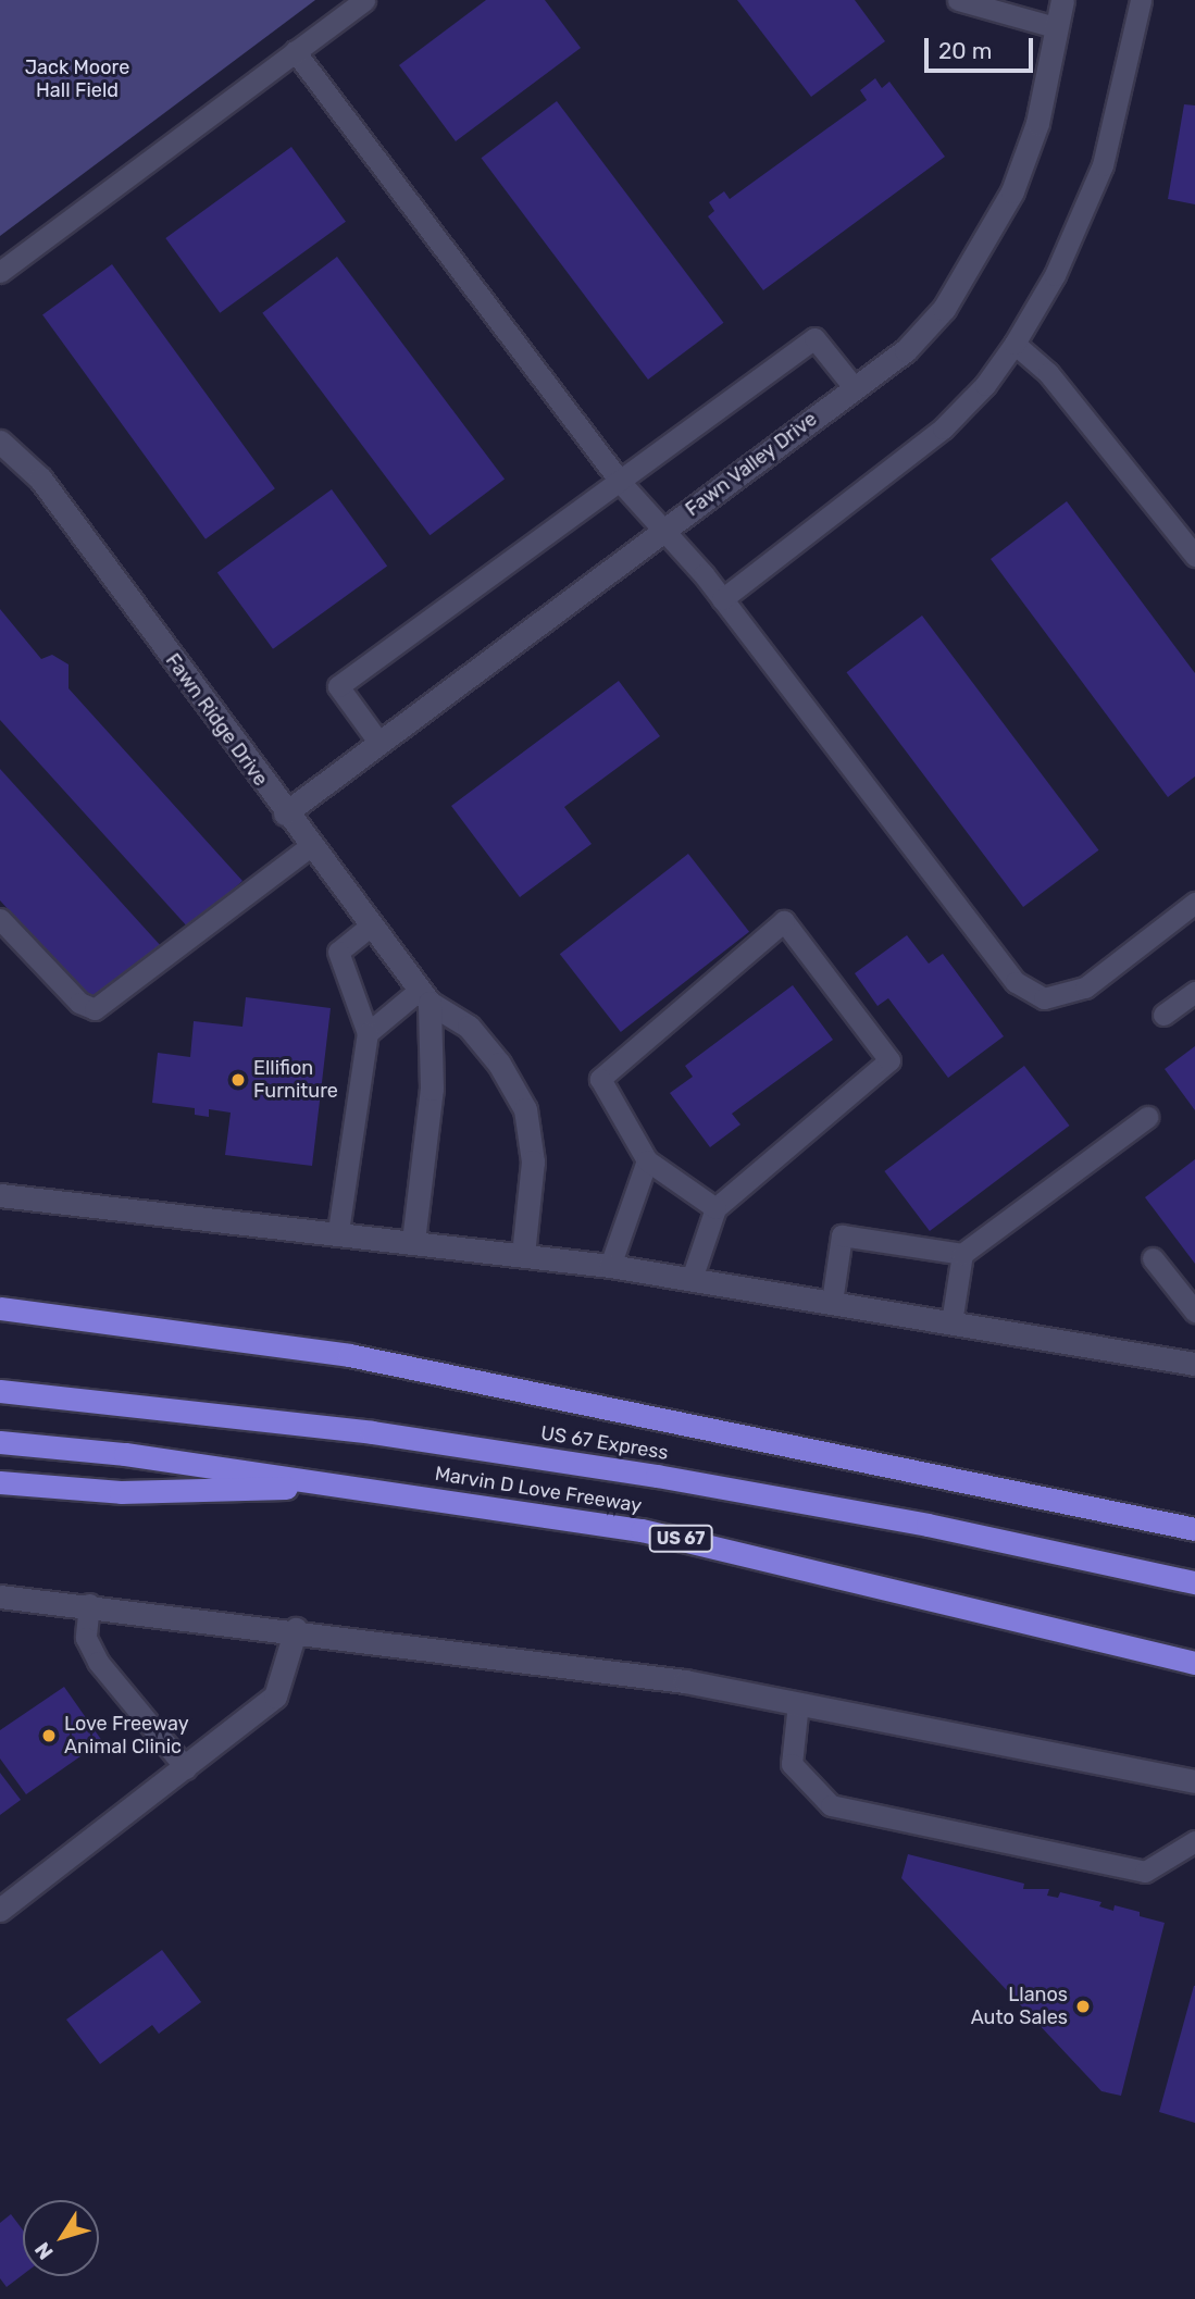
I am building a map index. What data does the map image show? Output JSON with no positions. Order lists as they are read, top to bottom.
{
  "streets": {
    "highway": ["US 67 Express", "Marvin D Love Freeway", "US 67"],
    "street": ["Fawn Valley Drive", "Fawn Ridge Drive"]
  },
  "crossings": [
    ["Fawn Valley Drive", "Fawn Ridge Drive"]
  ],
  "parks": ["Jack Moore Hall Field"],
  "places": ["Ellifion Furniture", "Love Freeway Animal Clinic", "Llanos Auto Sales"],
  "scale_bar": "20 m",
  "north": "bottom left"
}
